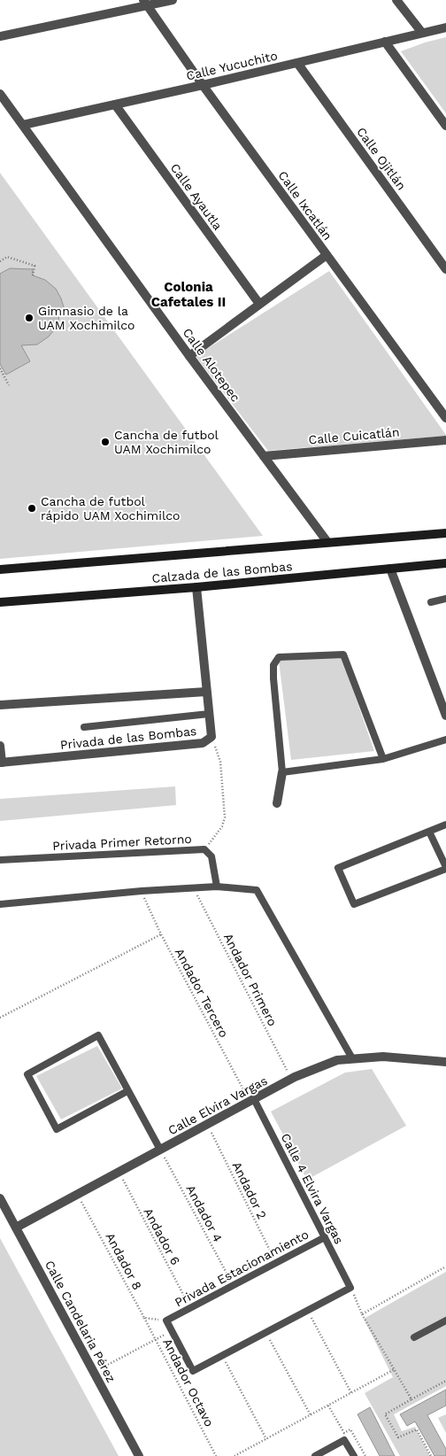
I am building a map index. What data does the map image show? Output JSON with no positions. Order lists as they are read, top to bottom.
{
  "streets": {
    "main road": ["Calzada de las Bombas"],
    "street": [
      "Calle Yucuchito",
      "Calle Ojitlán",
      "Calle Ayautla",
      "Calle Ixcatlán",
      "Calle Alotepec",
      "Calle Cuicatlán",
      "Privada de las Bombas",
      "Calle Elvira Vargas",
      "Calle Candelaria Pérez"
    ],
    "lane": ["Privada Primer Retorno", "Calle 4 Elvira Vargas", "Privada Estacionamiento"],
    "path": [
      "Andador Primero",
      "Andador Tercero",
      "Andador 2",
      "Andador 4",
      "Andador 6",
      "Andador 8",
      "Andador Octavo"
    ]
  },
  "crossings": [
    ["Calle Yucuchito", "Calle Ojitlán"],
    ["Calle Yucuchito", "Calle Ayautla"],
    ["Calle Yucuchito", "Calle Ixcatlán"],
    ["Calle Yucuchito", "Calle Alotepec"],
    ["Calle Alotepec", "Calle Cuicatlán"],
    ["Calle Alotepec", "Calzada de las Bombas"],
    ["Calzada de las Bombas", "Privada de las Bombas"],
    ["Andador Primero", "Calle Elvira Vargas"],
    ["Andador Tercero", "Calle Elvira Vargas"],
    ["Andador Tercero", "Calle 4 Elvira Vargas"],
    ["Calle Elvira Vargas", "Calle 4 Elvira Vargas"],
    ["Calle Elvira Vargas", "Andador 2"],
    ["Calle Elvira Vargas", "Andador 4"],
    ["Calle Elvira Vargas", "Andador 6"],
    ["Calle Elvira Vargas", "Andador 8"],
    ["Calle Elvira Vargas", "Calle Candelaria Pérez"],
    ["Calle 4 Elvira Vargas", "Privada Estacionamiento"],
    ["Andador 2", "Privada Estacionamiento"],
    ["Andador 4", "Privada Estacionamiento"],
    ["Andador 6", "Privada Estacionamiento"],
    ["Andador 8", "Andador Octavo"]
  ],
  "districts": ["Colonia Cafetales II"],
  "places": ["Gimnasio de la UAM Xochimilco", "Cancha de futbol UAM Xochimilco", "Cancha de futbol rápido UAM Xochimilco"]
}
